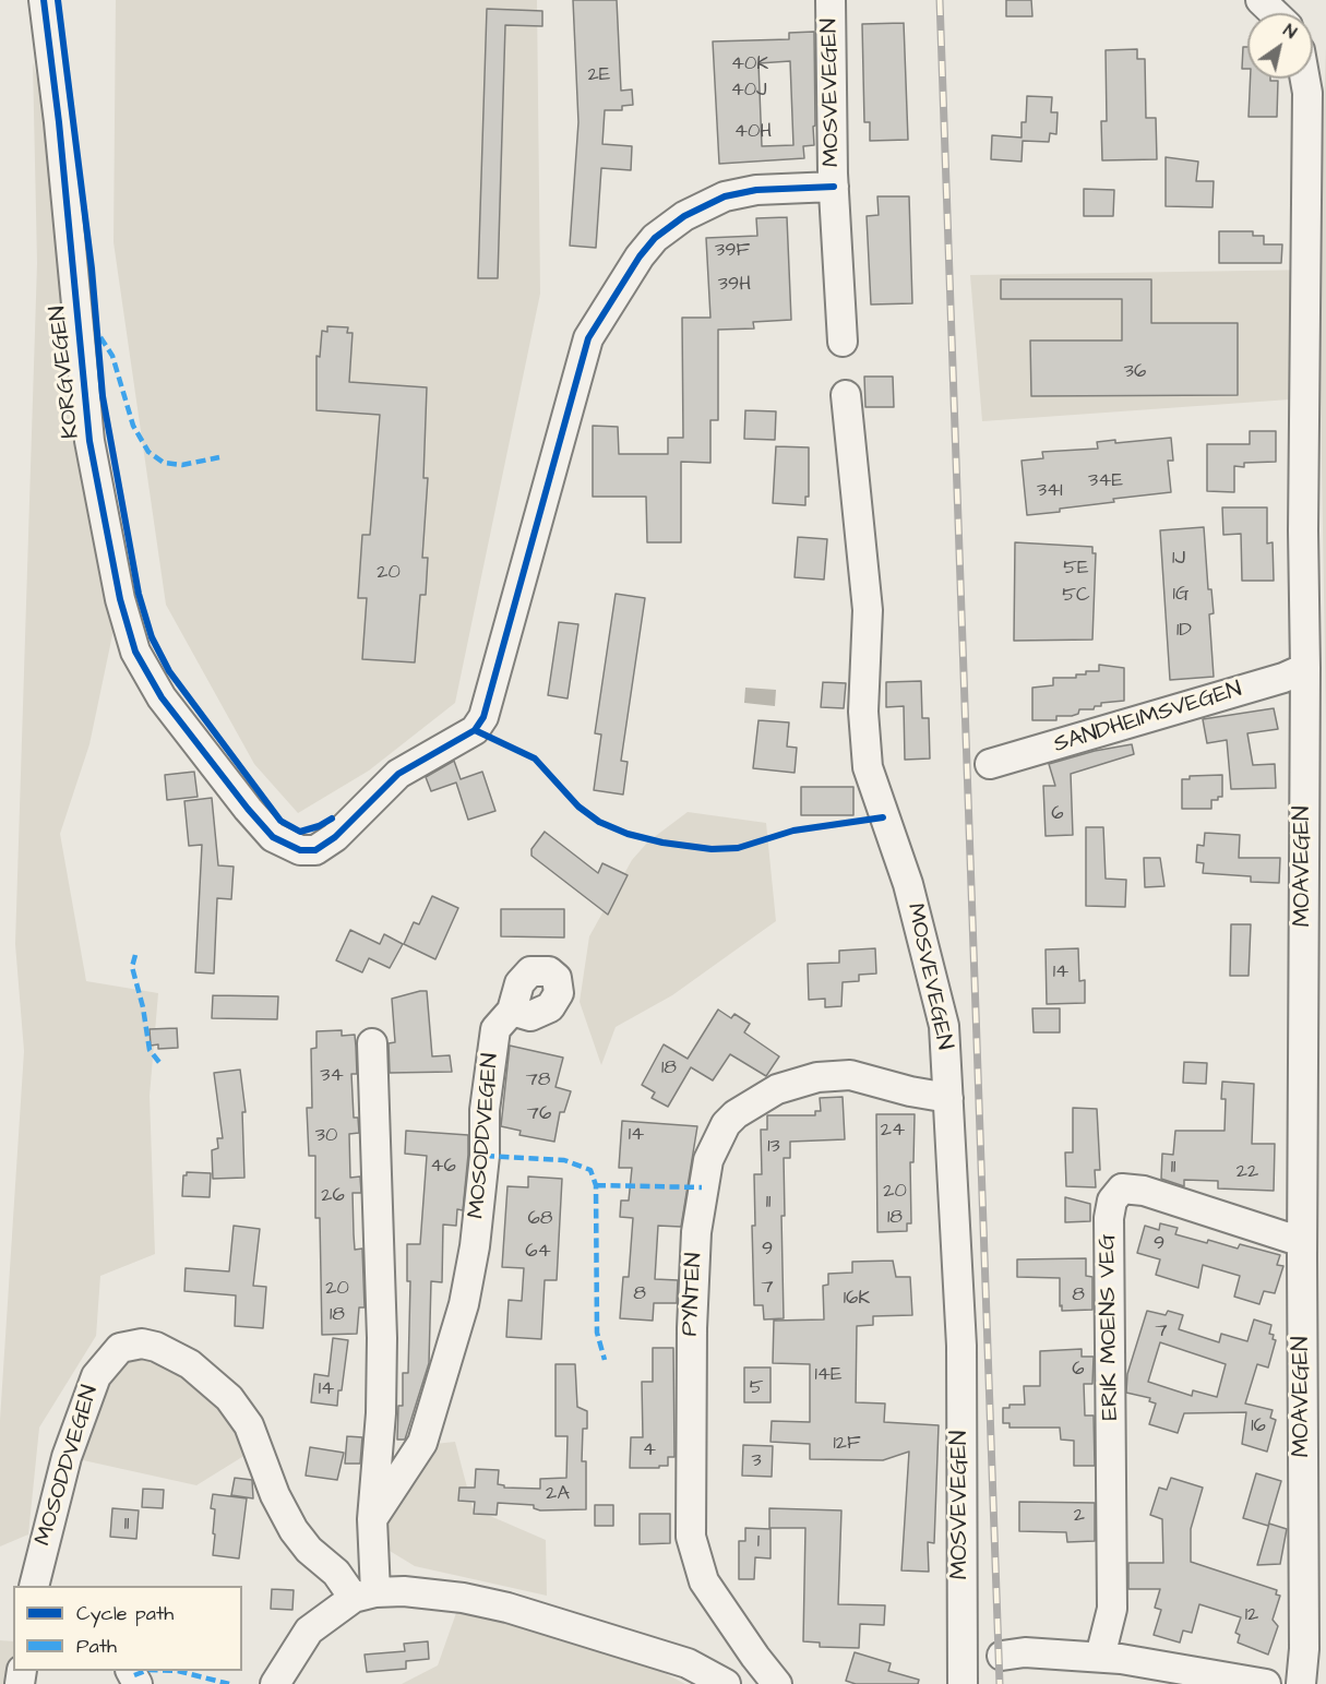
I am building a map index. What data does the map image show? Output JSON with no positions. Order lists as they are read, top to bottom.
{
  "streets": {
    "street": [
      "MOSVEVEGEN",
      "KORGVEGEN",
      "SANDHEIMSVEGEN",
      "MOAVEGEN",
      "MOSODDVEGEN",
      "PYNTEN",
      "ERIK MOENS VEG"
    ]
  },
  "crossings": [
    ["MOSVEVEGEN", "KORGVEGEN"],
    ["MOSVEVEGEN", "PYNTEN"],
    ["SANDHEIMSVEGEN", "MOAVEGEN"],
    ["MOAVEGEN", "ERIK MOENS VEG"]
  ],
  "house_numbers": [
    "40K",
    "2E",
    "40J",
    "40H",
    "39F",
    "39H",
    "36",
    "34E",
    "34I",
    "1J",
    "5E",
    "20",
    "1G",
    "5C",
    "1D",
    "6",
    "14",
    "18",
    "34",
    "78",
    "76",
    "24",
    "14",
    "30",
    "13",
    "46",
    "11",
    "22",
    "20",
    "26",
    "11",
    "18",
    "68",
    "9",
    "9",
    "64",
    "7",
    "20",
    "8",
    "8",
    "16K",
    "18",
    "7",
    "6",
    "14E",
    "5",
    "14",
    "16",
    "12F",
    "4",
    "3",
    "2A",
    "2",
    "11",
    "1",
    "12"
  ],
  "legend": ["Cycle path", "Path"],
  "north": "top right"
}
